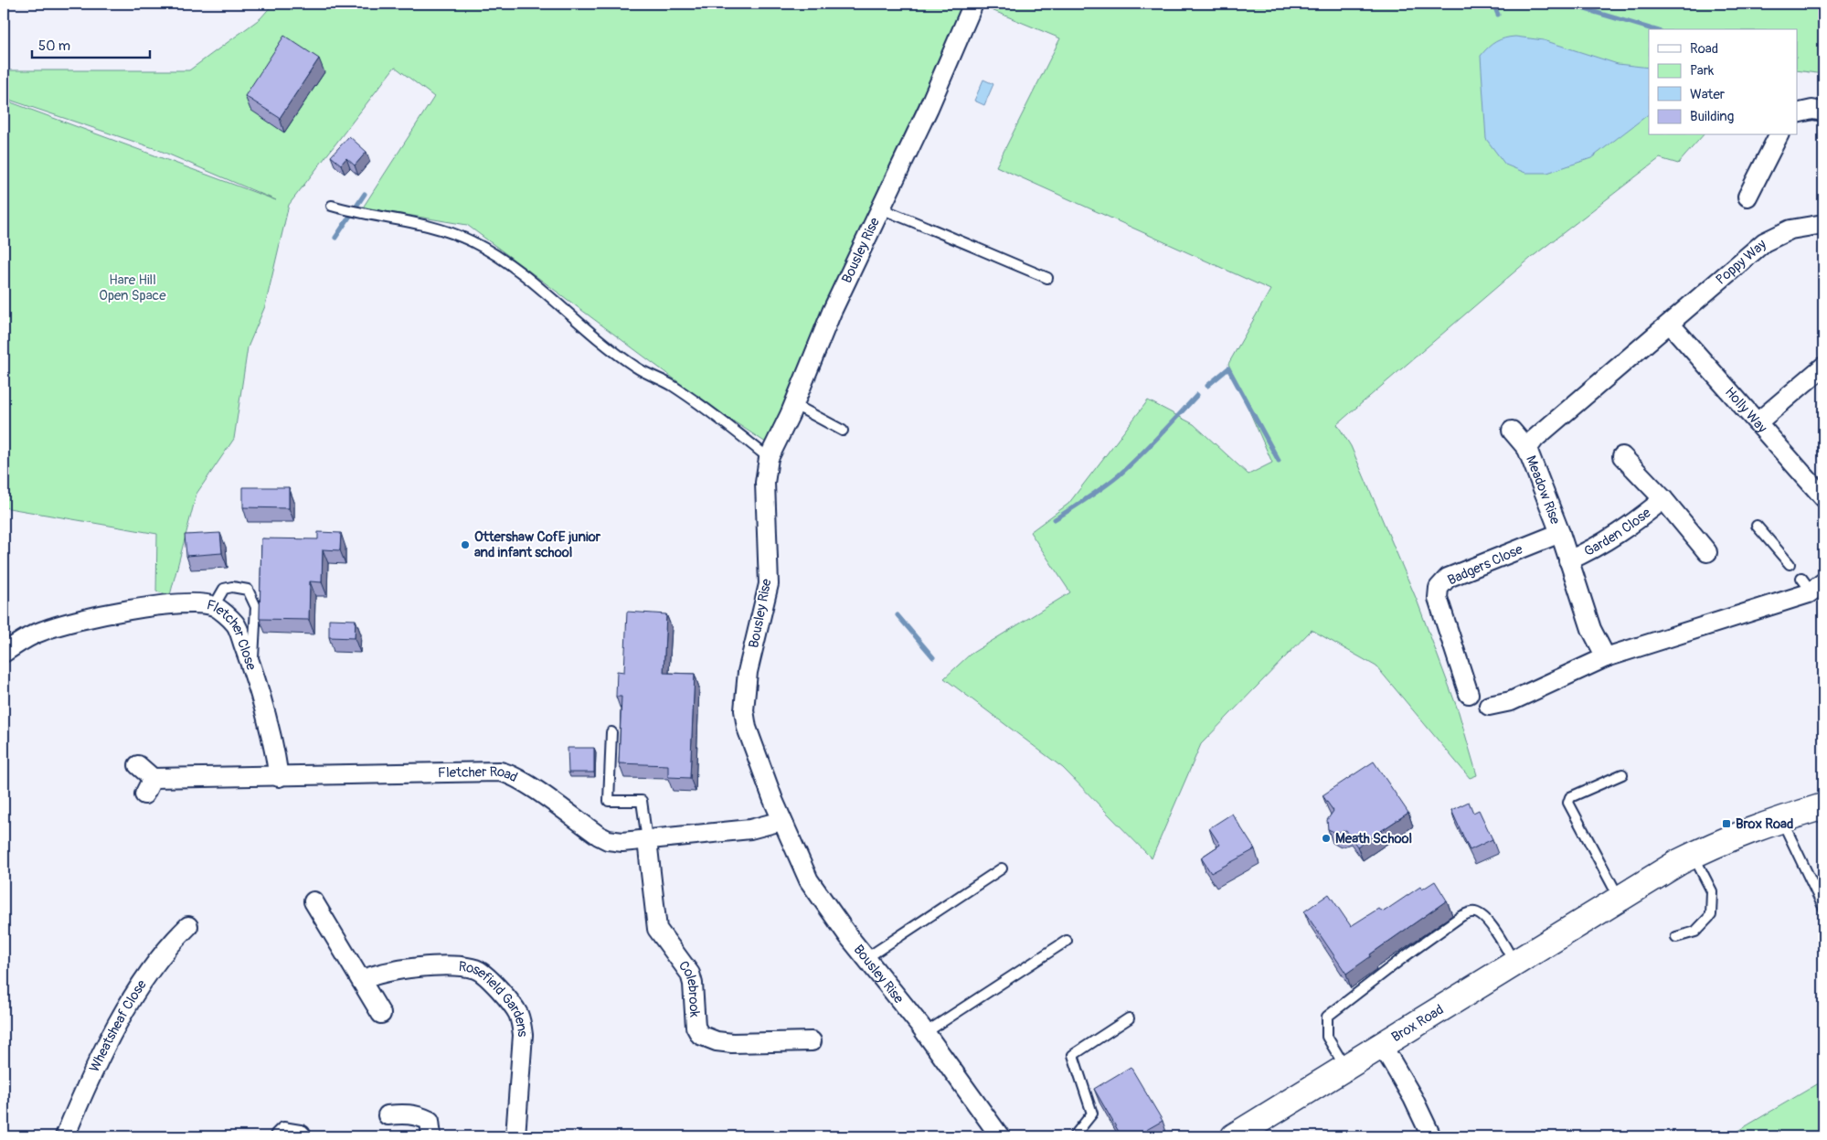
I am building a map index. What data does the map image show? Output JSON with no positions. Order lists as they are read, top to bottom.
{
  "streets": {
    "street": [
      "Bousley Rise",
      "Poppy Way",
      "Holly Way",
      "Meadow Rise",
      "Garden Close",
      "Badgers Close",
      "Fletcher Close",
      "Fletcher Road",
      "Colebrook",
      "Rosefield Gardens",
      "Brox Road",
      "Wheatsheaf Close"
    ]
  },
  "crossings": [
    ["Bousley Rise", "Fletcher Road"],
    ["Poppy Way", "Holly Way"],
    ["Poppy Way", "Meadow Rise"],
    ["Holly Way", "Meadow Rise"],
    ["Meadow Rise", "Garden Close"],
    ["Meadow Rise", "Badgers Close"],
    ["Fletcher Close", "Fletcher Road"],
    ["Fletcher Road", "Colebrook"]
  ],
  "parks": ["Hare Hill Open Space"],
  "places": {
    "other": ["Ottershaw CofE junior and infant school", "Meath School"],
    "transit": ["Brox Road"]
  },
  "legend": [
    "Road",
    "Park",
    "Water",
    "Building"
  ],
  "scale_bar": "50 m"
}
